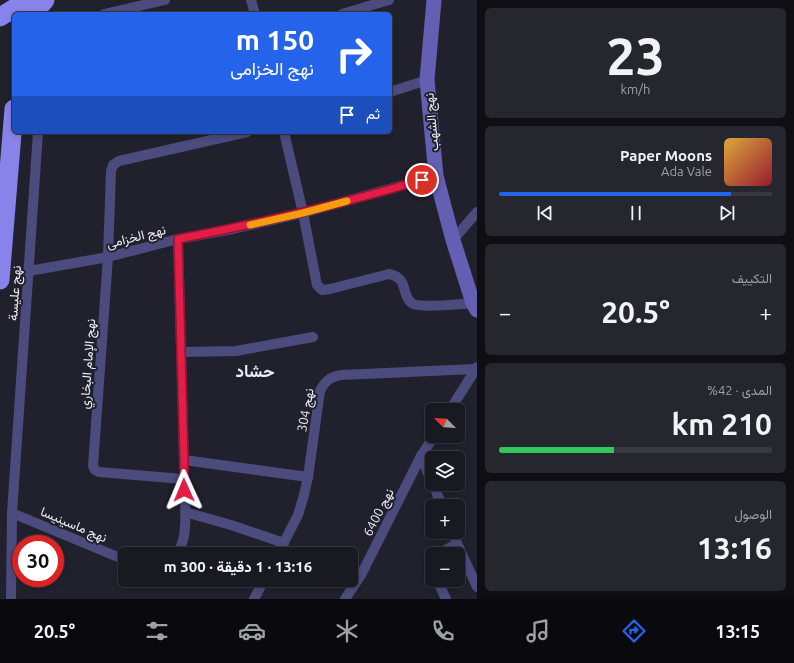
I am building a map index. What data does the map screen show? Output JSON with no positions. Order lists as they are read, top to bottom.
{
  "streets": {
    "street": [
      "نهج الشهب",
      "نهج الخزامى",
      "نهج عليسة",
      "نهج الإمام البخاري",
      "نهج 304",
      "نهج 6400",
      "نهج ماسينيسا"
    ]
  },
  "crossings": [
    ["نهج الشهب", "نهج الخزامى"],
    ["نهج الخزامى", "نهج عليسة"],
    ["نهج الخزامى", "نهج الإمام البخاري"],
    ["نهج عليسة", "نهج ماسينيسا"]
  ],
  "districts": ["حشاد"],
  "north": "top left",
  "page": {
    "tile": [
      ["23", "km/h"],
      "التكييف",
      ["المدى · 42%", "210 km"],
      ["الوصول", "13:16"]
    ],
    "turn": ["150 m", "نهج الخزامى"],
    "then": "ثم",
    "song": ["Paper Moons", "Ada Vale"],
    "heat": ["−", "20.5°", "+"],
    "map_buttons": ["+", "−"],
    "limit": "30",
    "trip": "13:16 · 1 دقيقة · 300 m",
    "tabs": ["13:15", "20.5°"]
  }
}
